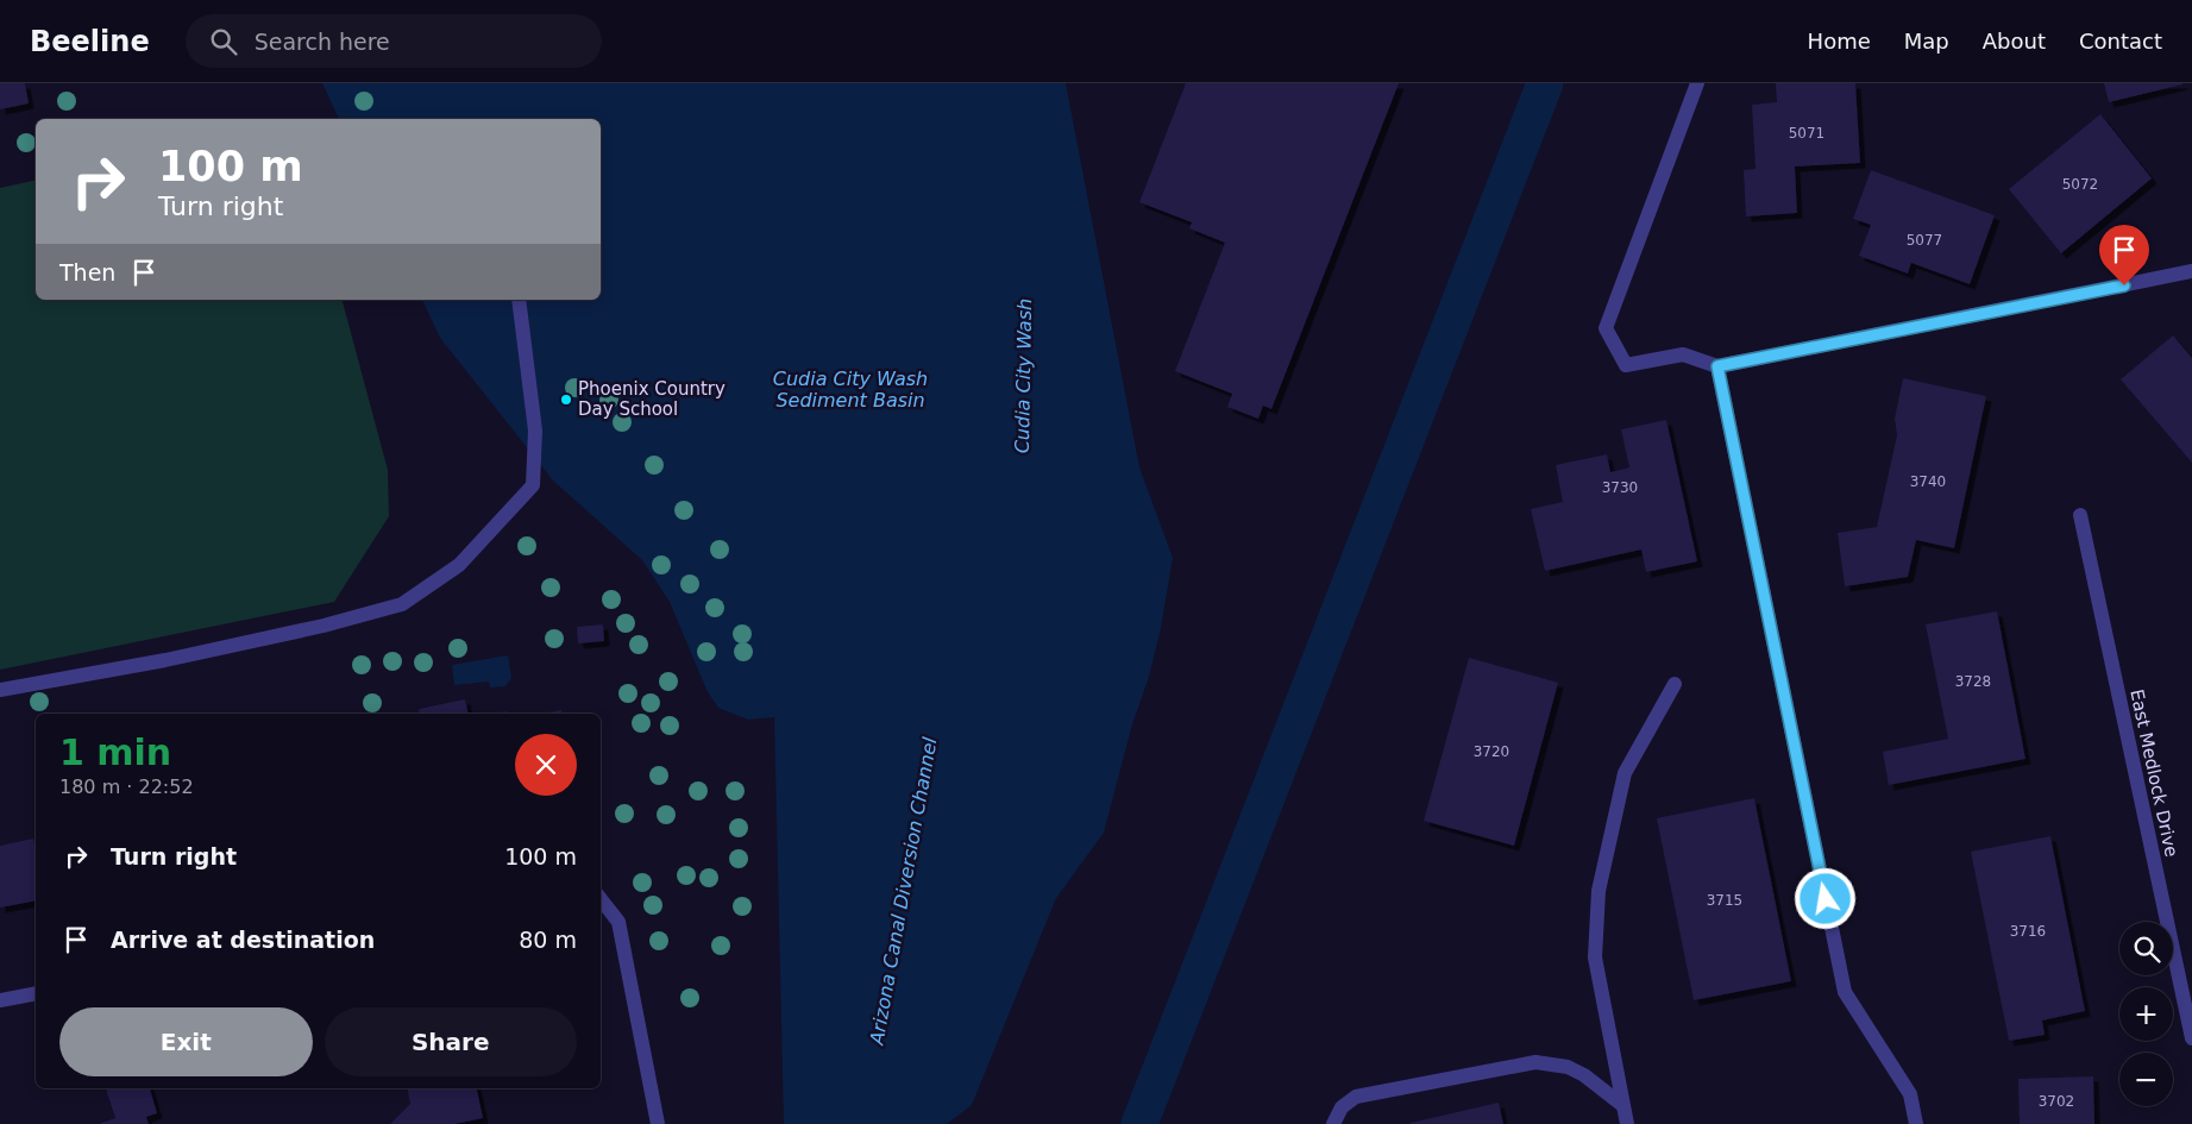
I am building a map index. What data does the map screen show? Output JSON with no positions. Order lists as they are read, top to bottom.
{
  "streets": {
    "street": ["East Medlock Drive"]
  },
  "water": ["Cudia City Wash", "Cudia City Wash Sediment Basin", "Arizona Canal Diversion Channel"],
  "places": ["Phoenix Country Day School"],
  "house_numbers": [
    "5071",
    "5072",
    "5077",
    "3740",
    "3730",
    "3728",
    "3720",
    "3715",
    "3716",
    "3702"
  ],
  "page": {
    "header": "Beeline",
    "search": "Search here",
    "nav": [
      "Home",
      "Map",
      "About",
      "Contact"
    ],
    "turn": ["100 m", "Turn right"],
    "then": "Then",
    "heading": ["1 min", "180 m · 22:52"],
    "list": [
      {
        "name": "Turn right",
        "value": "100 m"
      },
      {
        "name": "Arrive at destination",
        "value": "80 m"
      }
    ],
    "map_buttons": ["+", "−"],
    "buttons": ["Exit", "Share"]
  }
}
